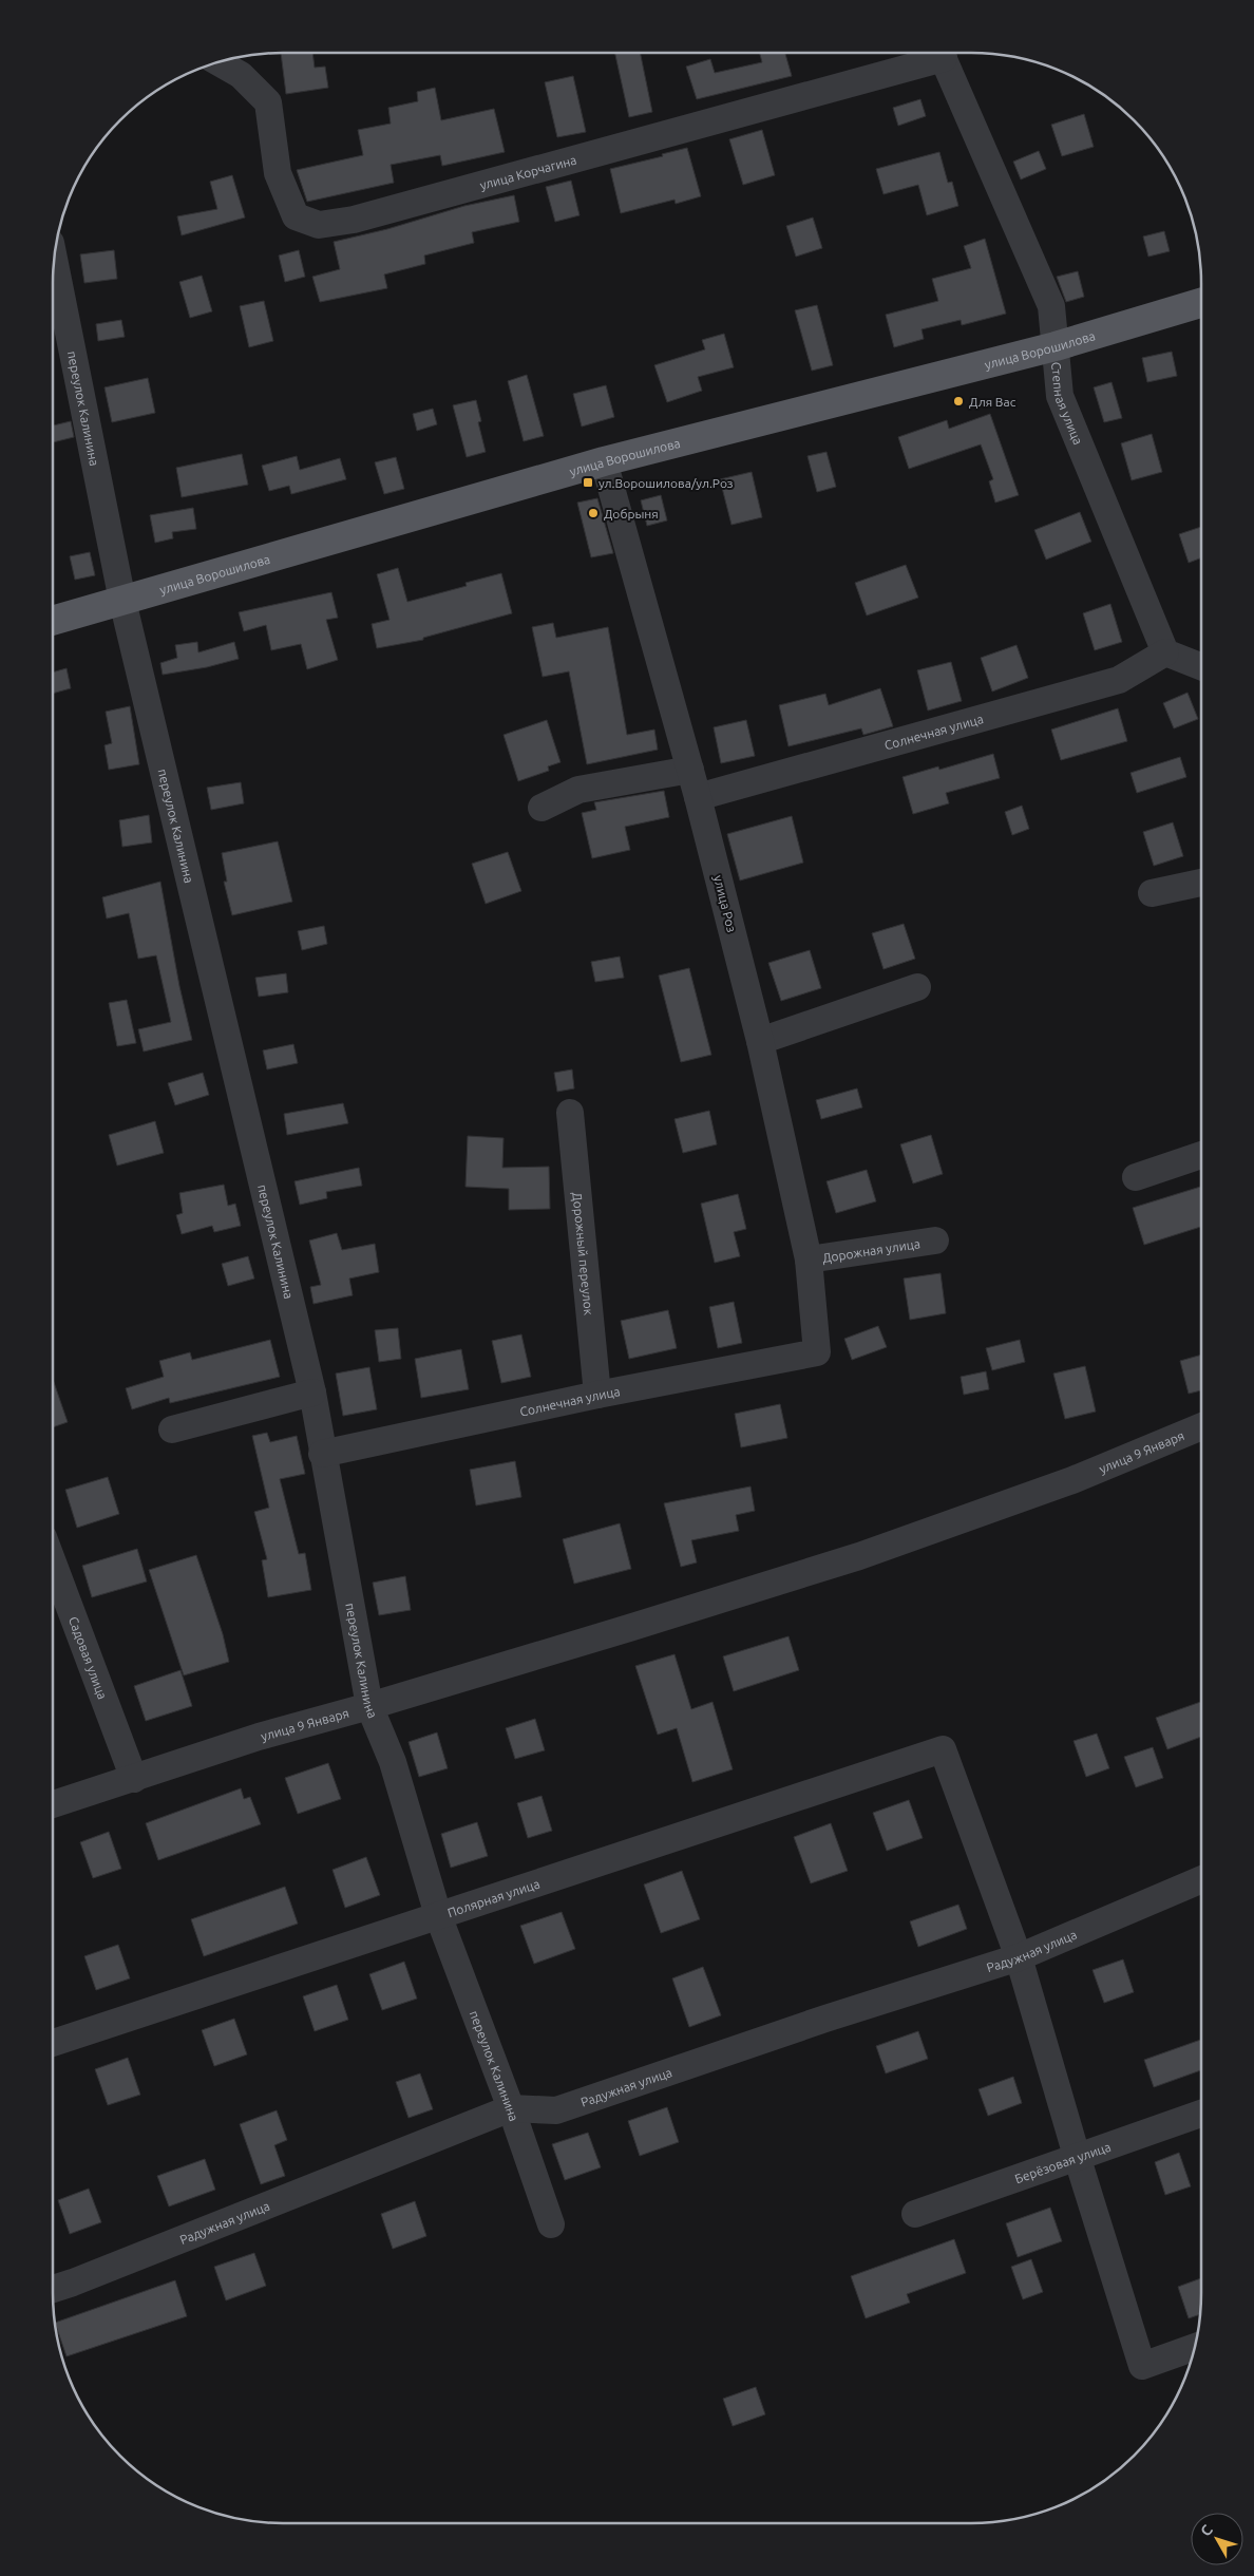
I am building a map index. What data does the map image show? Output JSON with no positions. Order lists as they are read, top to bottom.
{
  "streets": {
    "main road": ["улица Ворошилова"],
    "street": [
      "улица Корчагина",
      "Степная улица",
      "переулок Калинина",
      "Солнечная улица",
      "улица Роз",
      "Дорожная улица",
      "Дорожный переулок",
      "улица 9 Января",
      "Садовая улица",
      "Полярная улица",
      "Радужная улица",
      "Берёзовая улица"
    ]
  },
  "crossings": [
    ["улица Корчагина", "Степная улица"],
    ["улица Ворошилова", "Степная улица"],
    ["улица Ворошилова", "переулок Калинина"],
    ["улица Ворошилова", "улица Роз"],
    ["Степная улица", "Солнечная улица"],
    ["переулок Калинина", "Солнечная улица"],
    ["переулок Калинина", "улица 9 Января"],
    ["переулок Калинина", "Полярная улица"],
    ["переулок Калинина", "Радужная улица"],
    ["Солнечная улица", "улица Роз"],
    ["Солнечная улица", "Дорожный переулок"],
    ["улица Роз", "Дорожная улица"],
    ["улица 9 Января", "Садовая улица"],
    ["Полярная улица", "Радужная улица"]
  ],
  "places": {
    "other": ["Для Вас", "Добрыня"],
    "transit": ["ул.Ворошилова/ул.Роз"]
  },
  "north": "top left"
}
